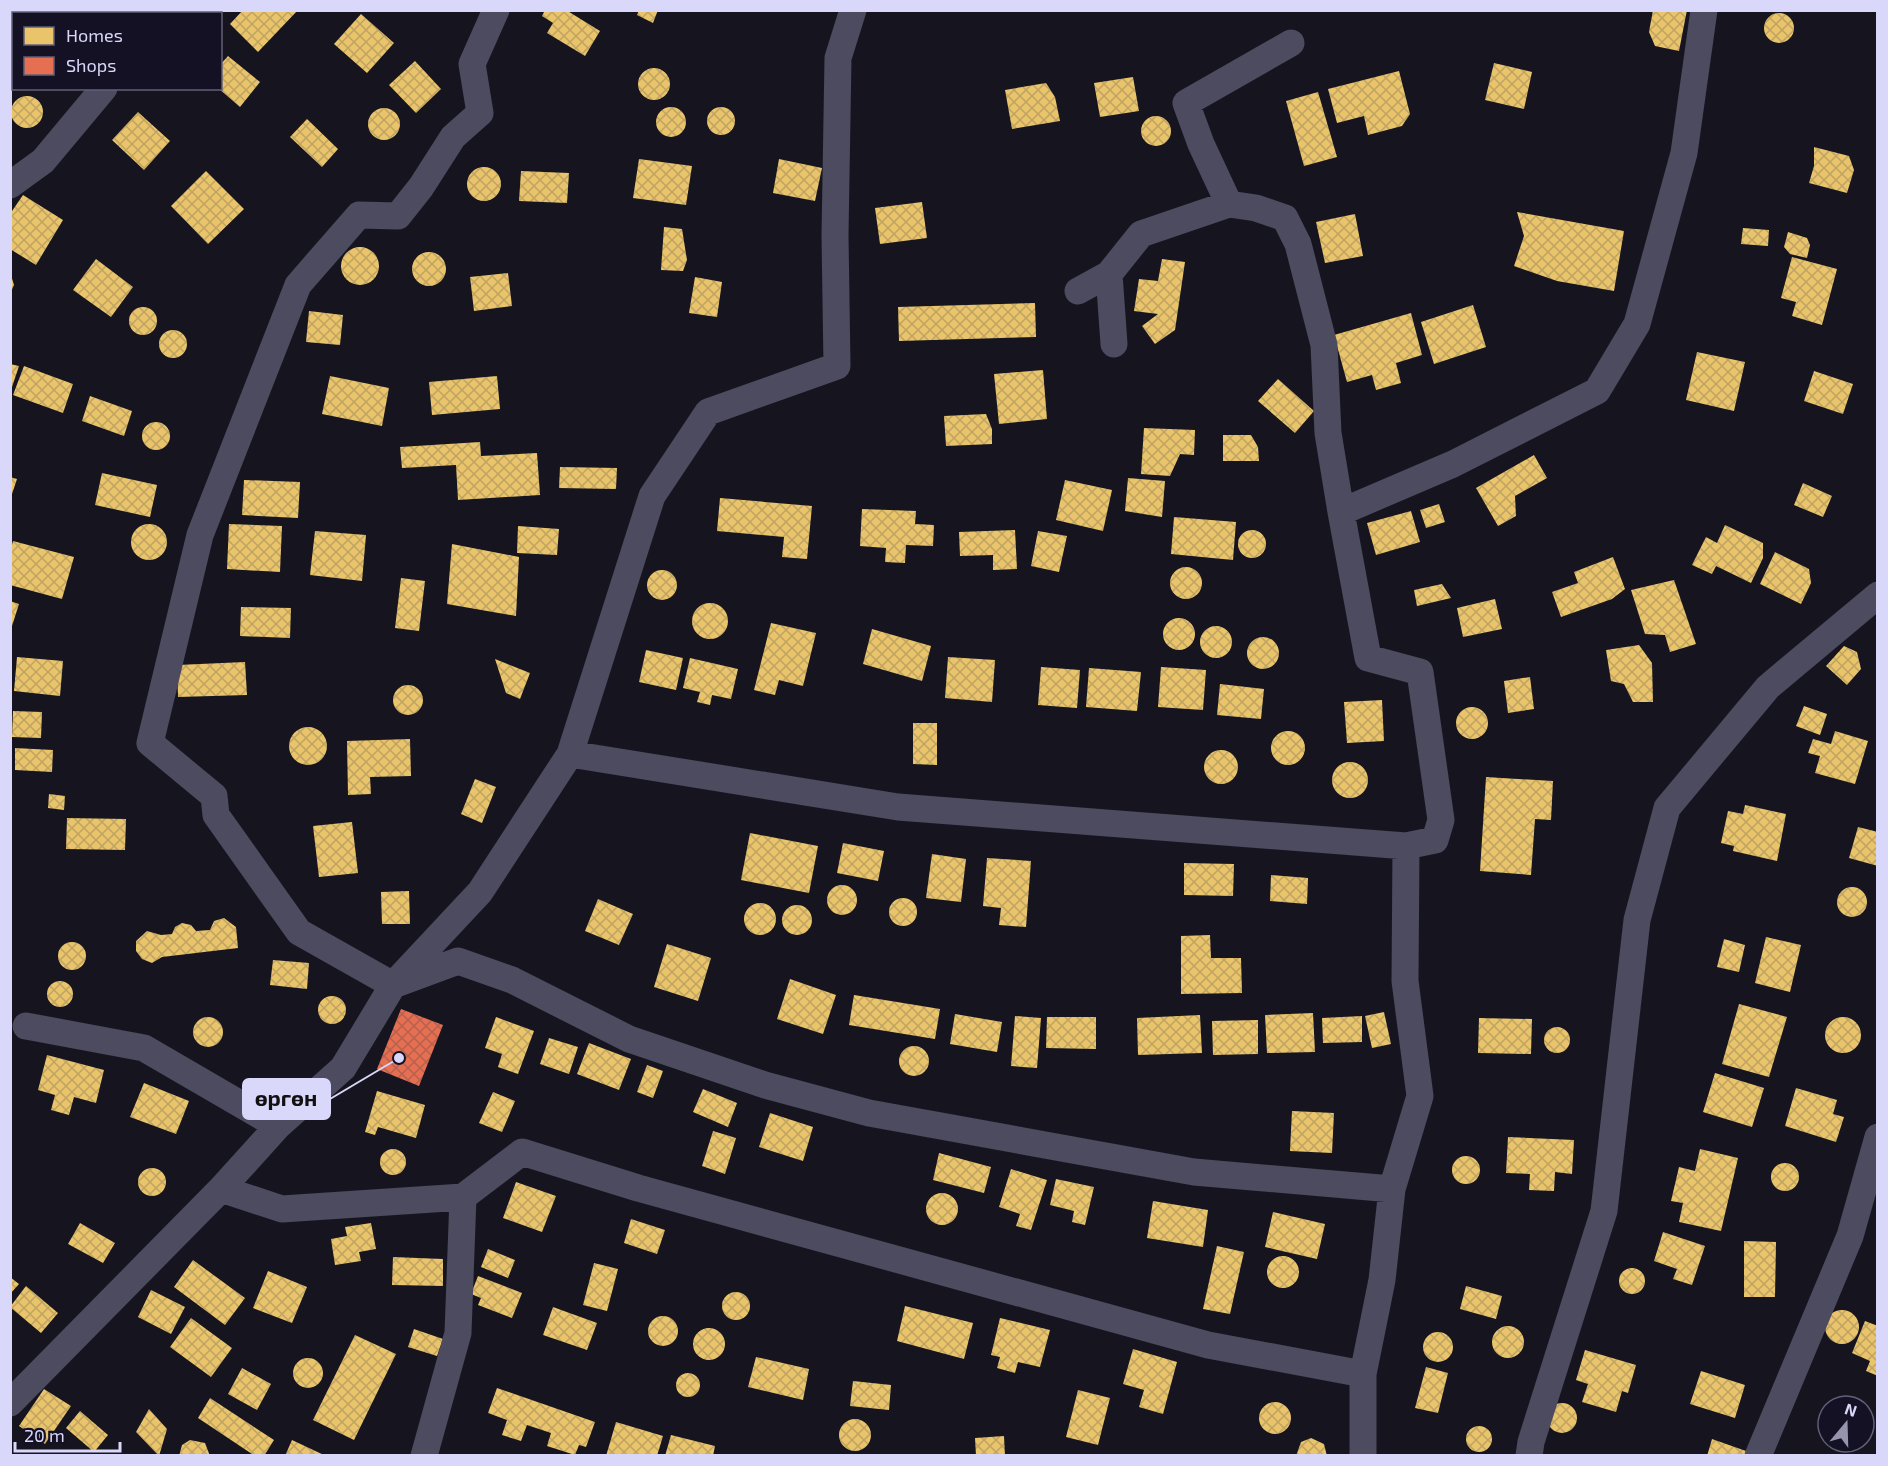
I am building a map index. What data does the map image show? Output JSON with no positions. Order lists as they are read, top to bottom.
{
  "places": ["өргөн"],
  "legend": ["Homes", "Shops"],
  "scale_bar": "20 m",
  "north": "top"
}
